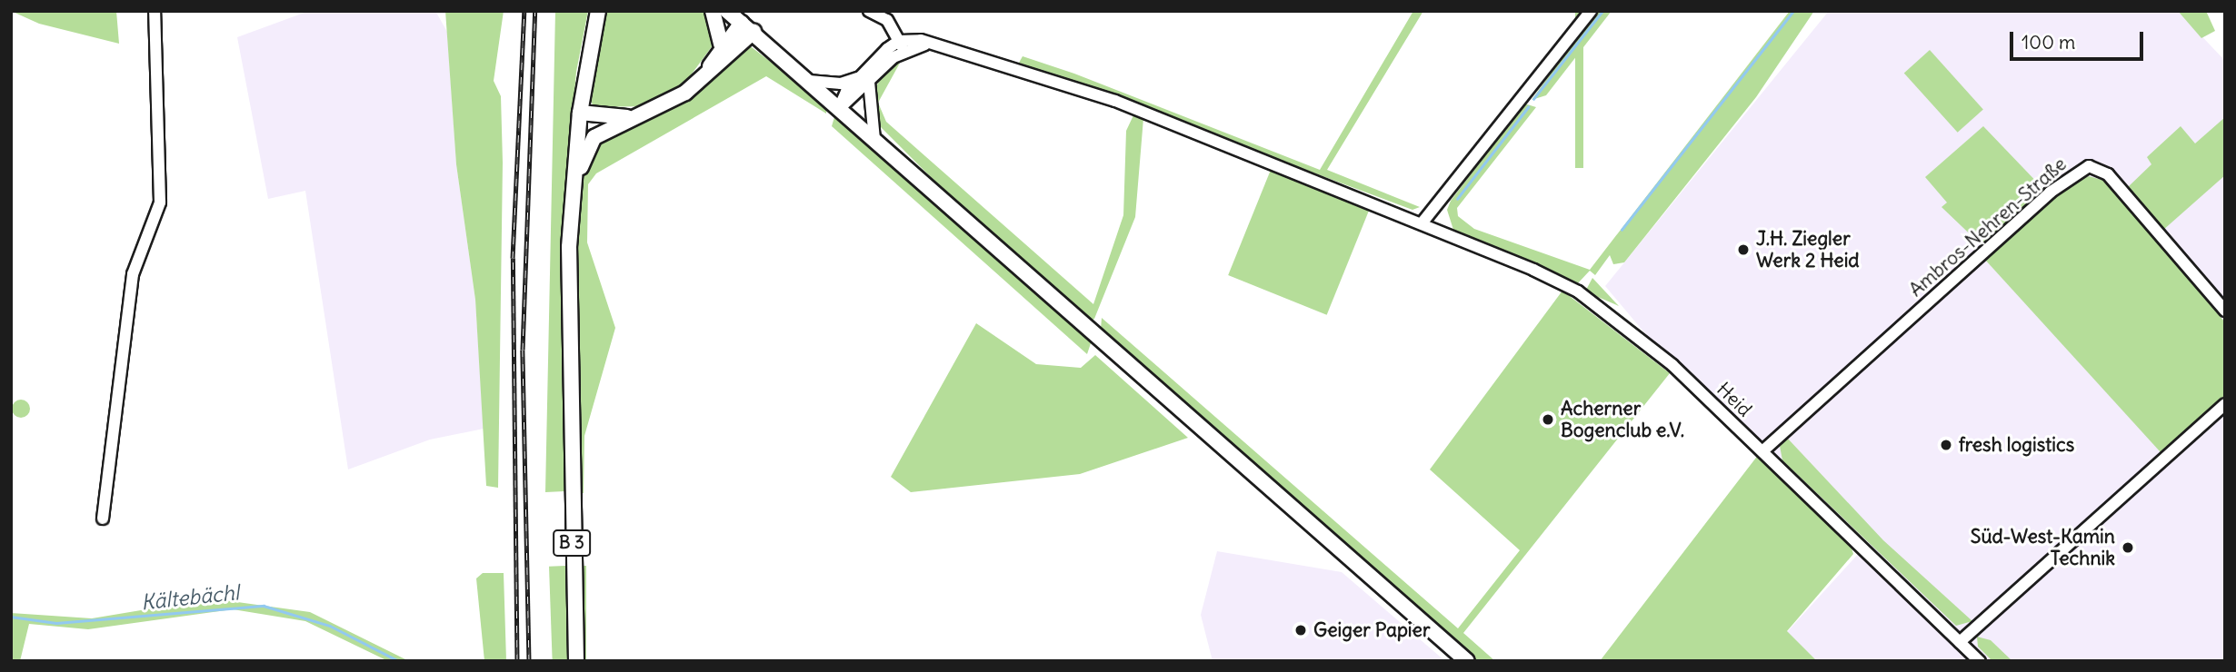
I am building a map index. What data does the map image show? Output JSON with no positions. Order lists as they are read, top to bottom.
{
  "streets": {
    "main road": ["B 3"],
    "street": ["Ambros-Nehren-Straße", "Heid"]
  },
  "crossings": [
    ["Ambros-Nehren-Straße", "Heid"]
  ],
  "water": ["Kältebächl"],
  "places": [
    "J.H. Ziegler Werk 2 Heid",
    "Acherner Bogenclub e.V.",
    "fresh logistics",
    "Süd-West-Kamin Technik",
    "Geiger Papier"
  ],
  "scale_bar": "100 m"
}
